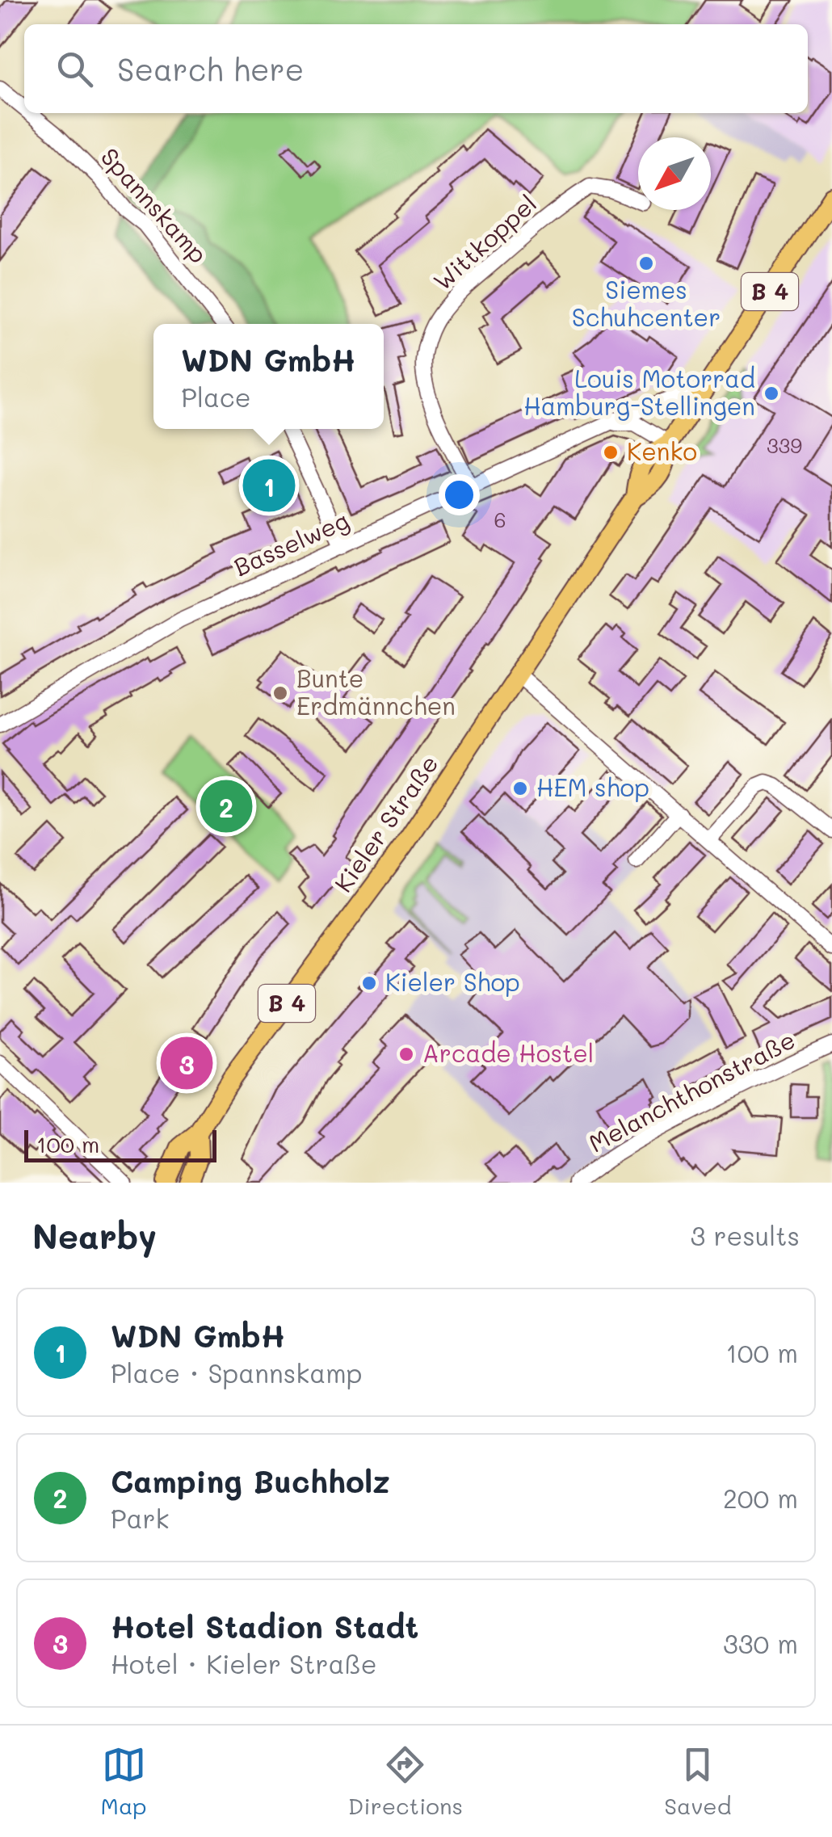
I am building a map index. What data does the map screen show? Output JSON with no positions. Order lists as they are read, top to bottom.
{
  "streets": {
    "main road": ["B 4", "Kieler Straße"],
    "street": [
      "Spannskamp",
      "Wittkoppel",
      "Basselweg",
      "Melanchthonstraße"
    ]
  },
  "crossings": [
    ["Wittkoppel", "Basselweg"],
    ["Basselweg", "Kieler Straße"]
  ],
  "places": [
    "Siemes Schuhcenter",
    "Louis Motorrad Hamburg-Stellingen",
    "Kenko",
    "Bunte Erdmännchen",
    "HEM shop",
    "Kieler Shop",
    "Arcade Hostel"
  ],
  "house_numbers": ["339", "6"],
  "scale_bar": "100 m",
  "north": "bottom left",
  "page": {
    "search": "Search here",
    "popup": ["WDN GmbH", "Place"],
    "pins": ["1", "2", "3"],
    "scale": "100 m",
    "heading": ["Nearby", "3 results"],
    "list": [
      {
        "mark": "1",
        "name": "WDN GmbH",
        "note": "Place · Spannskamp",
        "value": "100 m"
      },
      {
        "mark": "2",
        "name": "Camping Buchholz",
        "note": "Park",
        "value": "200 m"
      },
      {
        "mark": "3",
        "name": "Hotel Stadion Stadt",
        "note": "Hotel · Kieler Straße",
        "value": "330 m"
      }
    ],
    "nav": ["Map", "Directions", "Saved"]
  }
}
